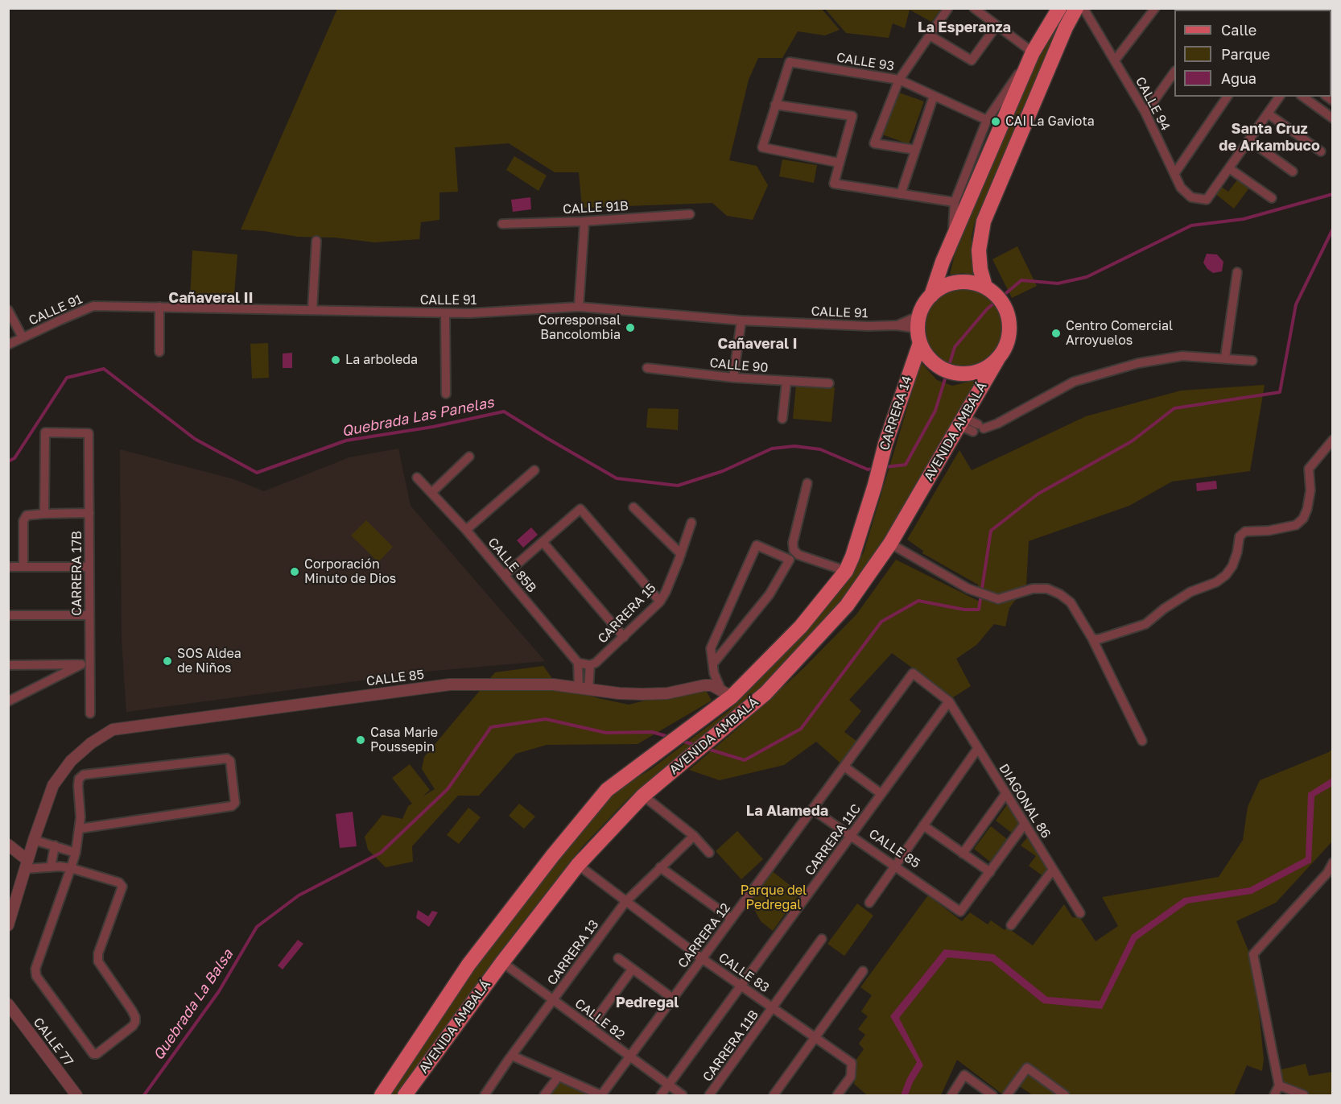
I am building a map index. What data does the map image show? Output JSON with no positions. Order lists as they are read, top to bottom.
{
  "streets": {
    "main road": ["CARRERA 14", "AVENIDA AMBALÁ"],
    "street": [
      "CALLE 93",
      "CALLE 94",
      "CALLE 91B",
      "CALLE 91",
      "CALLE 90",
      "CALLE 85B",
      "CARRERA 17B",
      "CARRERA 15",
      "CALLE 85",
      "DIAGONAL 86",
      "CARRERA 11C",
      "CARRERA 12",
      "CARRERA 13",
      "CALLE 83",
      "CALLE 82",
      "CALLE 77",
      "CARRERA 11B"
    ]
  },
  "crossings": [
    ["CARRERA 14", "AVENIDA AMBALÁ"],
    ["AVENIDA AMBALÁ", "CALLE 85"],
    ["AVENIDA AMBALÁ", "CALLE 83"],
    ["AVENIDA AMBALÁ", "CALLE 82"],
    ["CALLE 85", "CARRERA 11C"],
    ["CALLE 85", "CARRERA 12"],
    ["DIAGONAL 86", "CARRERA 11C"],
    ["DIAGONAL 86", "CARRERA 12"],
    ["CARRERA 11C", "CARRERA 12"],
    ["CARRERA 11C", "CALLE 83"],
    ["CARRERA 11C", "CALLE 82"],
    ["CARRERA 12", "CALLE 83"],
    ["CARRERA 12", "CALLE 82"],
    ["CARRERA 13", "CALLE 83"],
    ["CARRERA 13", "CALLE 82"],
    ["CALLE 83", "CARRERA 11B"]
  ],
  "districts": [
    "La Esperanza",
    "Santa Cruz de Arkambuco",
    "Cañaveral II",
    "Cañaveral I",
    "La Alameda",
    "Pedregal"
  ],
  "water": ["Quebrada Las Panelas", "Quebrada La Balsa"],
  "parks": ["Parque del Pedregal"],
  "places": [
    "CAI La Gaviota",
    "Corresponsal Bancolombia",
    "Centro Comercial Arroyuelos",
    "La arboleda",
    "Corporación Minuto de Dios",
    "SOS Aldea de Niños",
    "Casa Marie Poussepin"
  ],
  "legend": ["Calle", "Parque", "Agua"]
}
